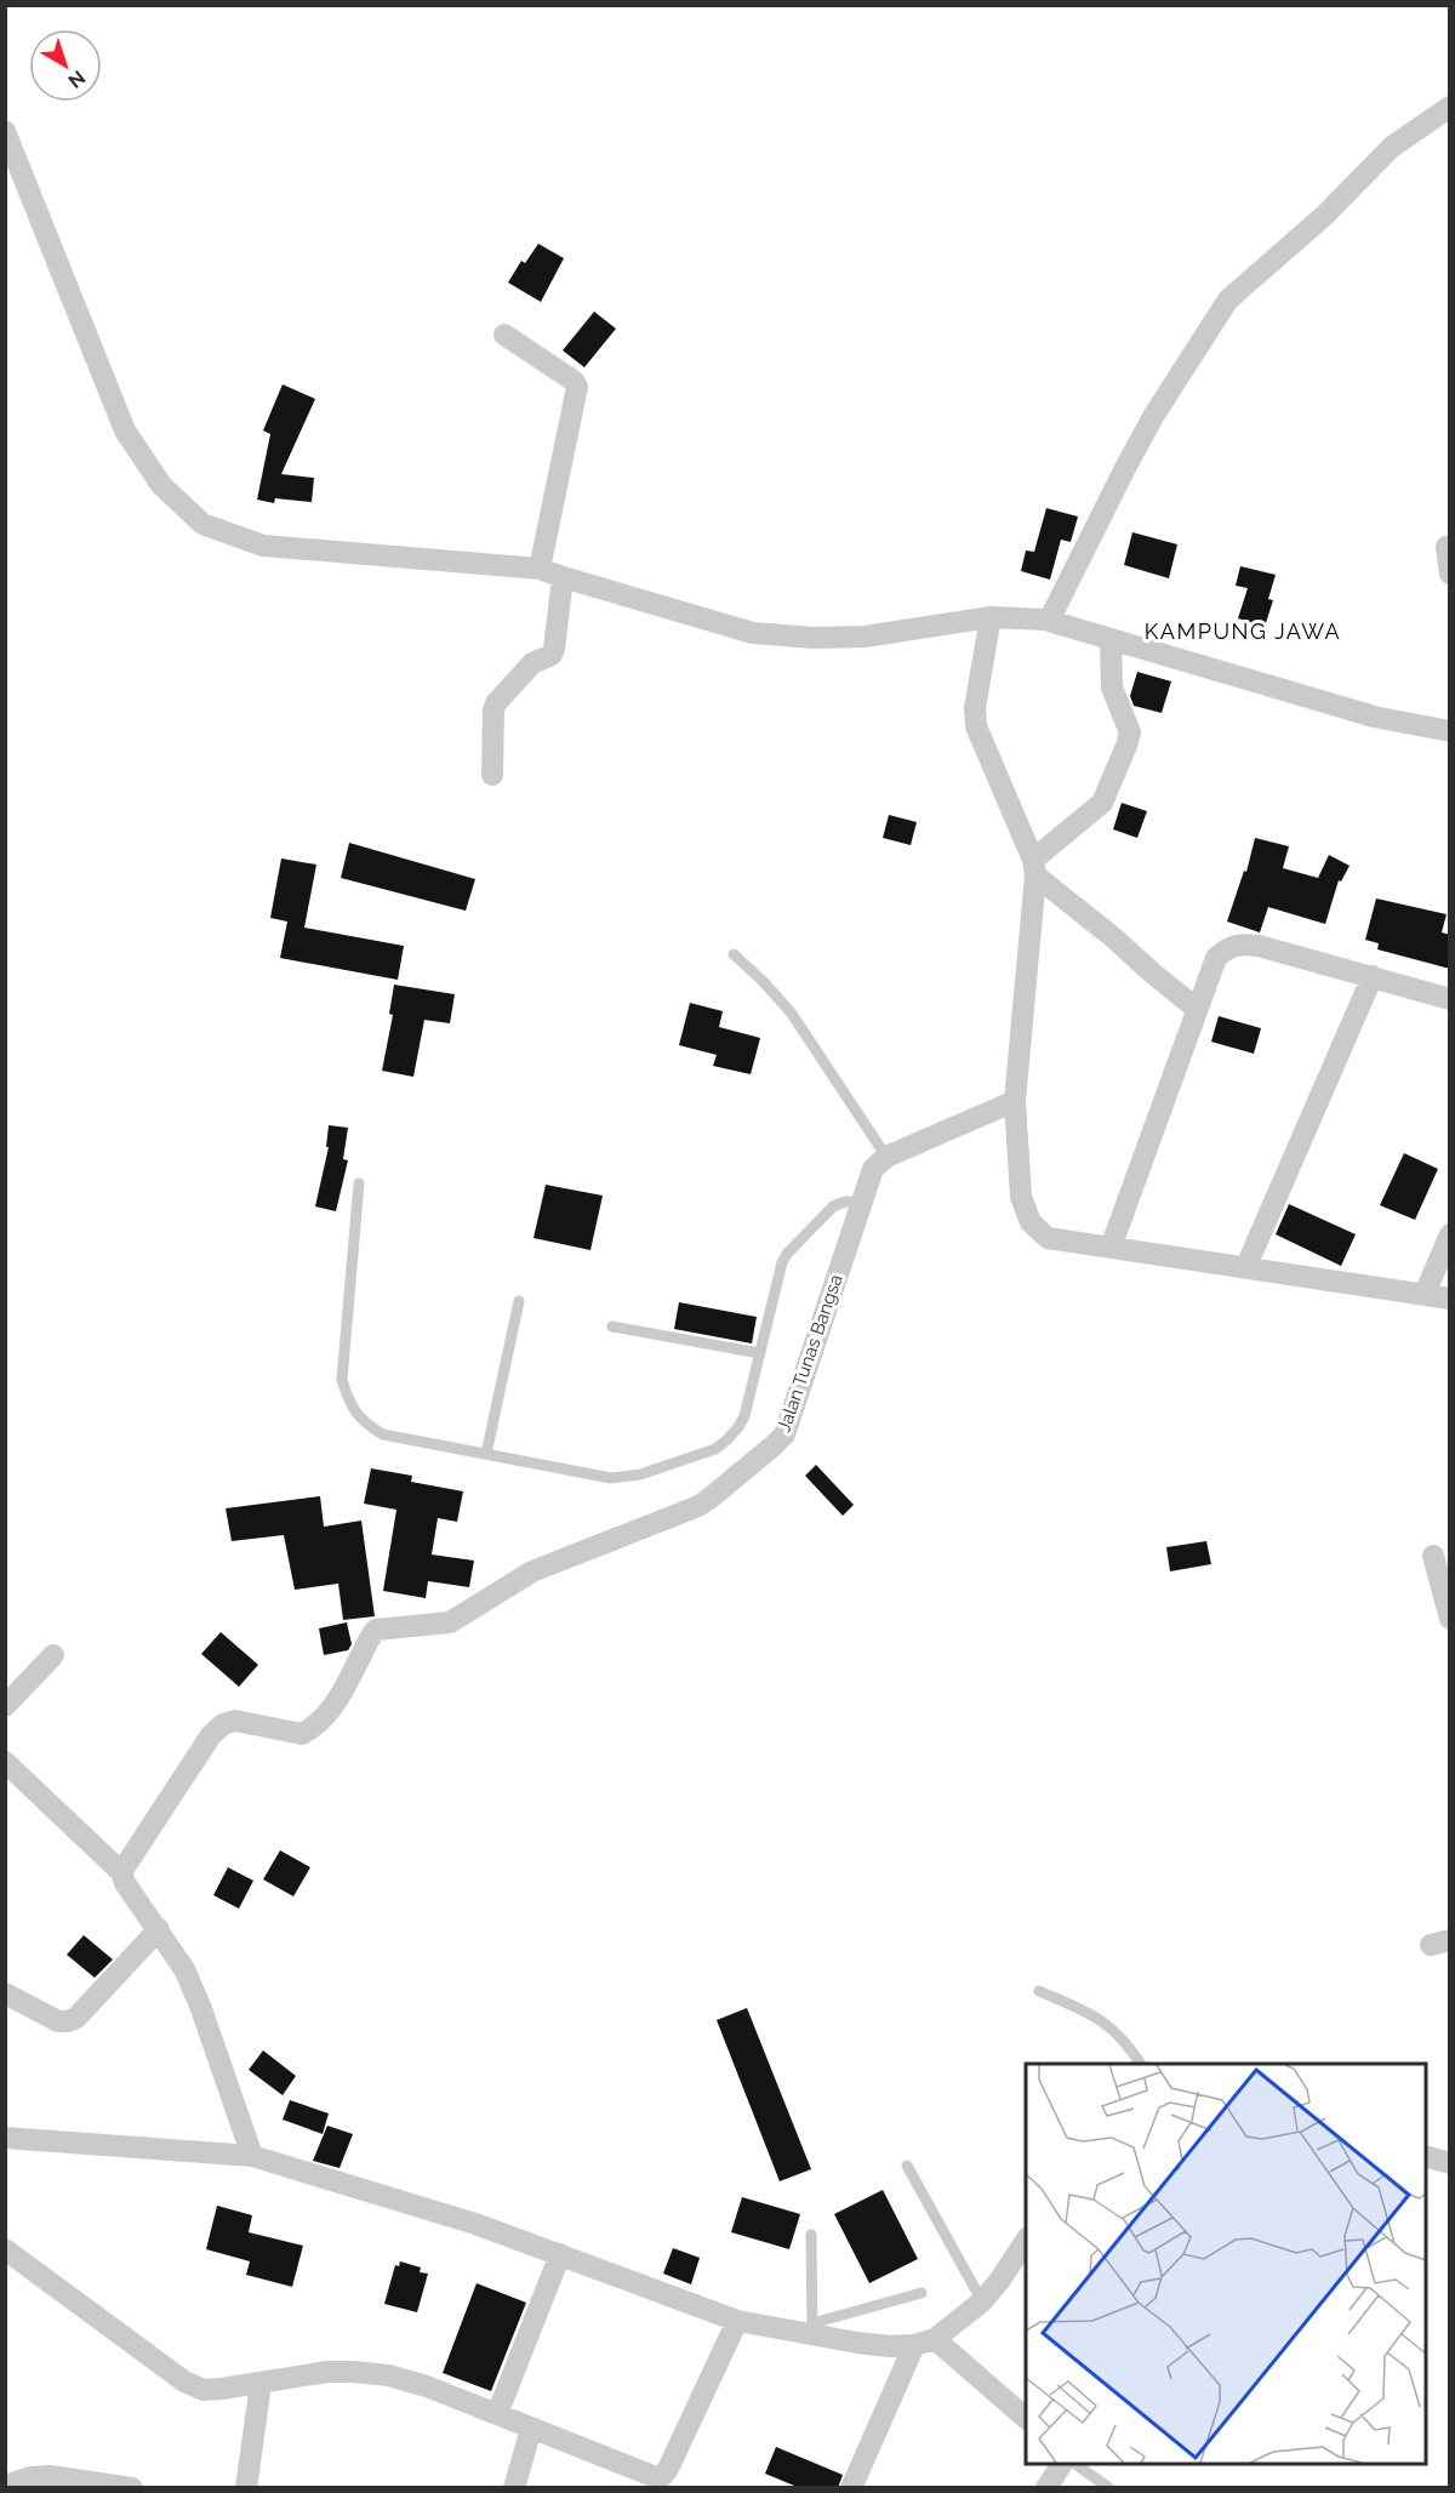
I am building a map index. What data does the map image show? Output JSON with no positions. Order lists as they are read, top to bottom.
{
  "streets": {
    "street": ["Jalan Tunas Bangsa"]
  },
  "districts": ["KAMPUNG JAWA"],
  "north": "bottom right"
}
